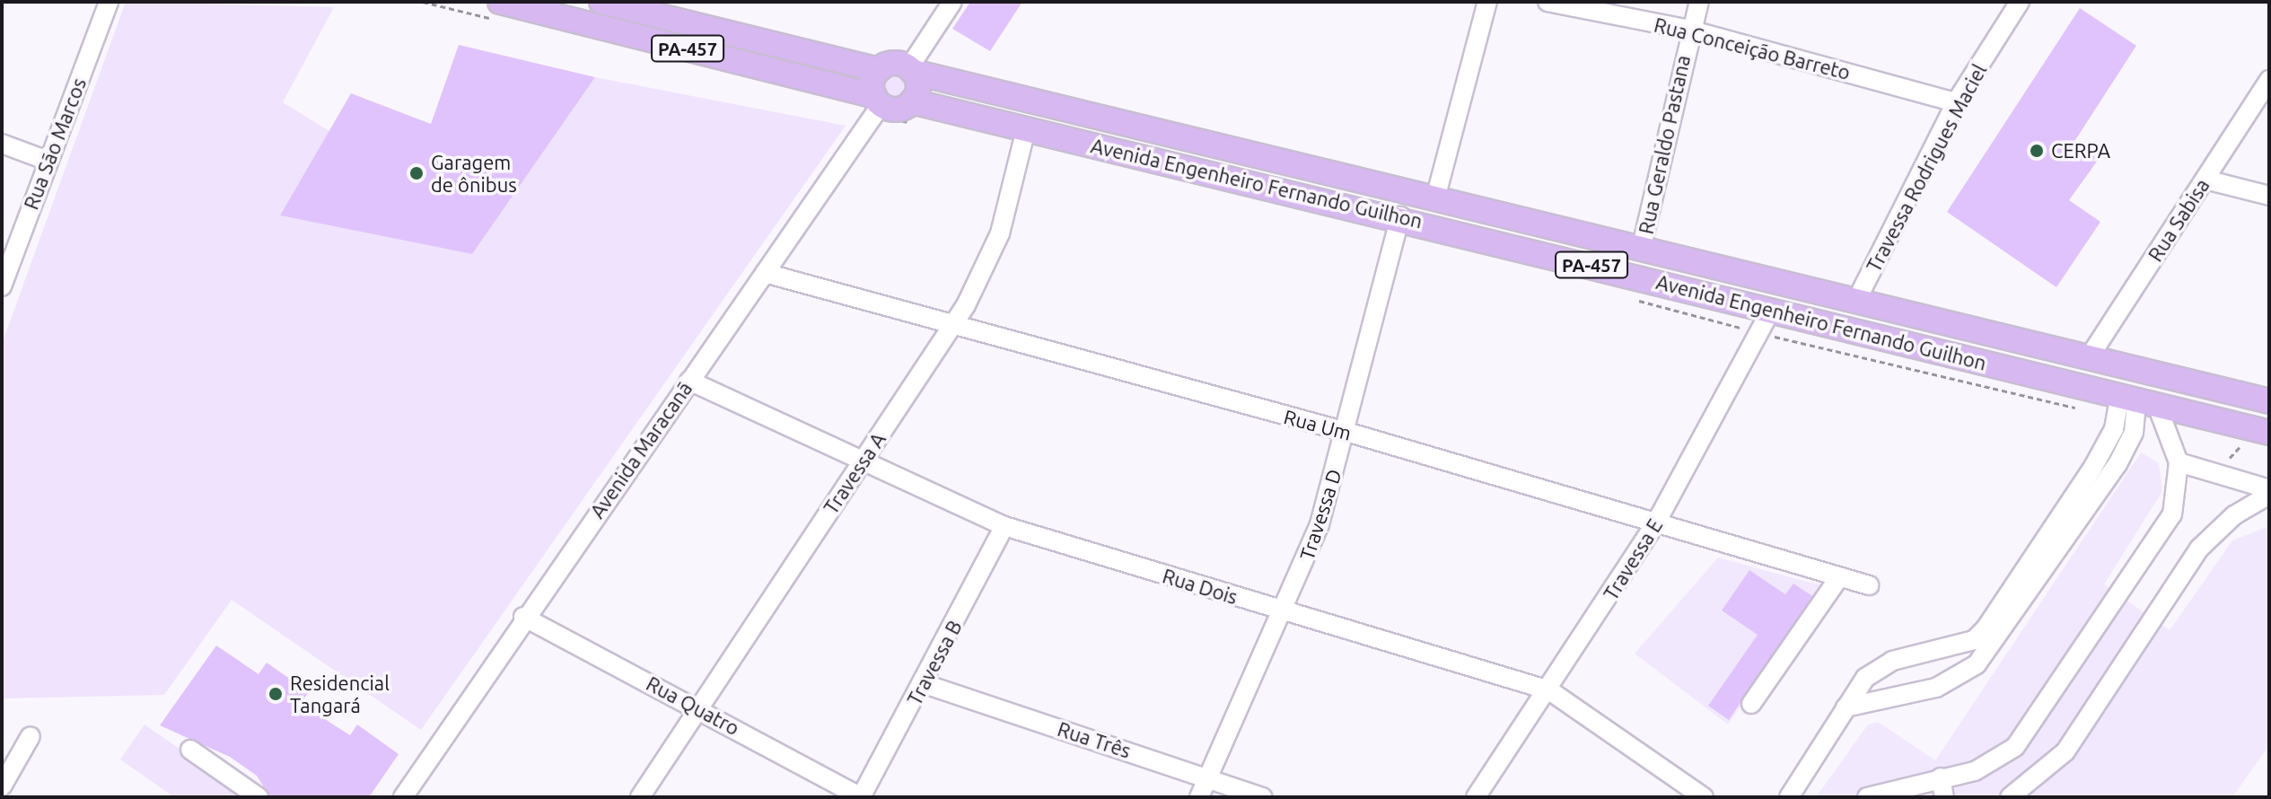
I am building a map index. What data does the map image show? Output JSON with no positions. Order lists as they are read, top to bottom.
{
  "streets": {
    "main road": ["PA-457", "Avenida Engenheiro Fernando Guilhon"],
    "street": [
      "Rua Conceição Barreto",
      "Rua São Marcos",
      "Rua Geraldo Pastana",
      "Travessa Rodrigues Maciel",
      "Rua Sabisa",
      "Rua Um",
      "Avenida Maracanã",
      "Travessa A",
      "Travessa D",
      "Travessa E",
      "Rua Dois",
      "Travessa B",
      "Rua Quatro",
      "Rua Três"
    ]
  },
  "crossings": [
    ["Rua Conceição Barreto", "Rua Geraldo Pastana"],
    ["Rua Conceição Barreto", "Travessa Rodrigues Maciel"],
    ["Rua Geraldo Pastana", "Avenida Engenheiro Fernando Guilhon"],
    ["Travessa Rodrigues Maciel", "Avenida Engenheiro Fernando Guilhon"],
    ["Avenida Engenheiro Fernando Guilhon", "Rua Sabisa"],
    ["Avenida Engenheiro Fernando Guilhon", "Avenida Maracanã"],
    ["Avenida Engenheiro Fernando Guilhon", "Travessa A"],
    ["Avenida Engenheiro Fernando Guilhon", "Travessa D"],
    ["Avenida Engenheiro Fernando Guilhon", "Travessa E"],
    ["Rua Um", "Avenida Maracanã"],
    ["Rua Um", "Travessa A"],
    ["Rua Um", "Travessa D"],
    ["Rua Um", "Travessa E"],
    ["Avenida Maracanã", "Rua Dois"],
    ["Avenida Maracanã", "Rua Quatro"],
    ["Travessa A", "Rua Dois"],
    ["Travessa A", "Rua Quatro"],
    ["Travessa D", "Rua Dois"],
    ["Travessa D", "Rua Três"],
    ["Travessa E", "Rua Dois"],
    ["Rua Dois", "Travessa B"],
    ["Travessa B", "Rua Quatro"],
    ["Travessa B", "Rua Três"]
  ],
  "places": ["CERPA", "Garagem de ônibus", "Residencial Tangará"]
}
